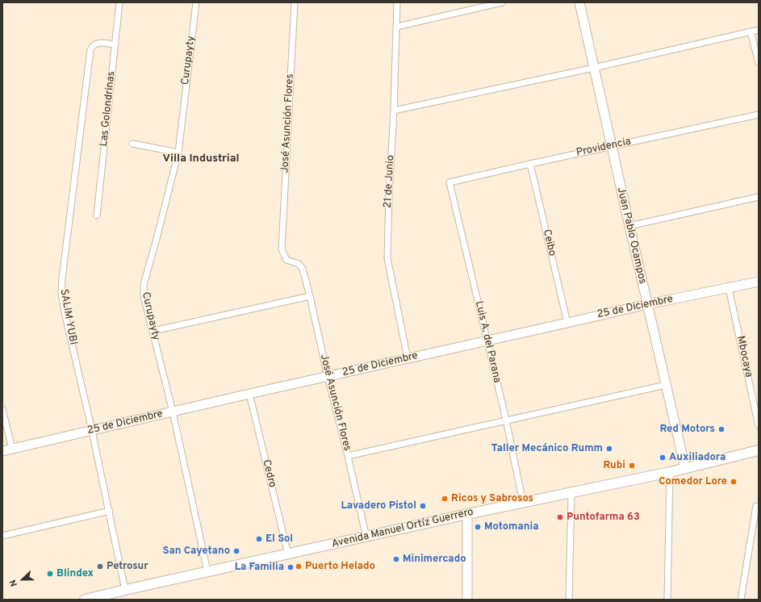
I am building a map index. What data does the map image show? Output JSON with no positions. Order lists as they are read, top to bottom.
{
  "streets": {
    "main road": ["Avenida Manuel Ortíz Guerrero"],
    "street": [
      "Curupayty",
      "Las Golondrinas",
      "José Asunción Flores",
      "Providencia",
      "21 de Junio",
      "Juan Pablo Ocampos",
      "Ceibo",
      "25 de Diciembre",
      "SALIM YUBI",
      "Luis A. del Parana",
      "Mbocaya",
      "Cedro"
    ]
  },
  "crossings": [
    ["Curupayty", "25 de Diciembre"],
    ["Curupayty", "Avenida Manuel Ortíz Guerrero"],
    ["Las Golondrinas", "SALIM YUBI"],
    ["José Asunción Flores", "25 de Diciembre"],
    ["José Asunción Flores", "Avenida Manuel Ortíz Guerrero"],
    ["Providencia", "Juan Pablo Ocampos"],
    ["Providencia", "Ceibo"],
    ["Providencia", "Luis A. del Parana"],
    ["21 de Junio", "25 de Diciembre"],
    ["Juan Pablo Ocampos", "25 de Diciembre"],
    ["Juan Pablo Ocampos", "Avenida Manuel Ortíz Guerrero"],
    ["Ceibo", "25 de Diciembre"],
    ["25 de Diciembre", "SALIM YUBI"],
    ["25 de Diciembre", "Luis A. del Parana"],
    ["25 de Diciembre", "Mbocaya"],
    ["25 de Diciembre", "Cedro"],
    ["SALIM YUBI", "Avenida Manuel Ortíz Guerrero"],
    ["Luis A. del Parana", "Avenida Manuel Ortíz Guerrero"],
    ["Cedro", "Avenida Manuel Ortíz Guerrero"]
  ],
  "districts": ["Villa Industrial"],
  "places": [
    "Red Motors",
    "Taller Mecánico Rumm",
    "Auxiliadora",
    "Rubi",
    "Comedor Lore",
    "Ricos y Sabrosos",
    "Lavadero Pistol",
    "Puntofarma 63",
    "Motomania",
    "El Sol",
    "San Cayetano",
    "Minimercado",
    "Petrosur",
    "Puerto Helado",
    "La Familia",
    "Blindex"
  ],
  "north": "left"
}
